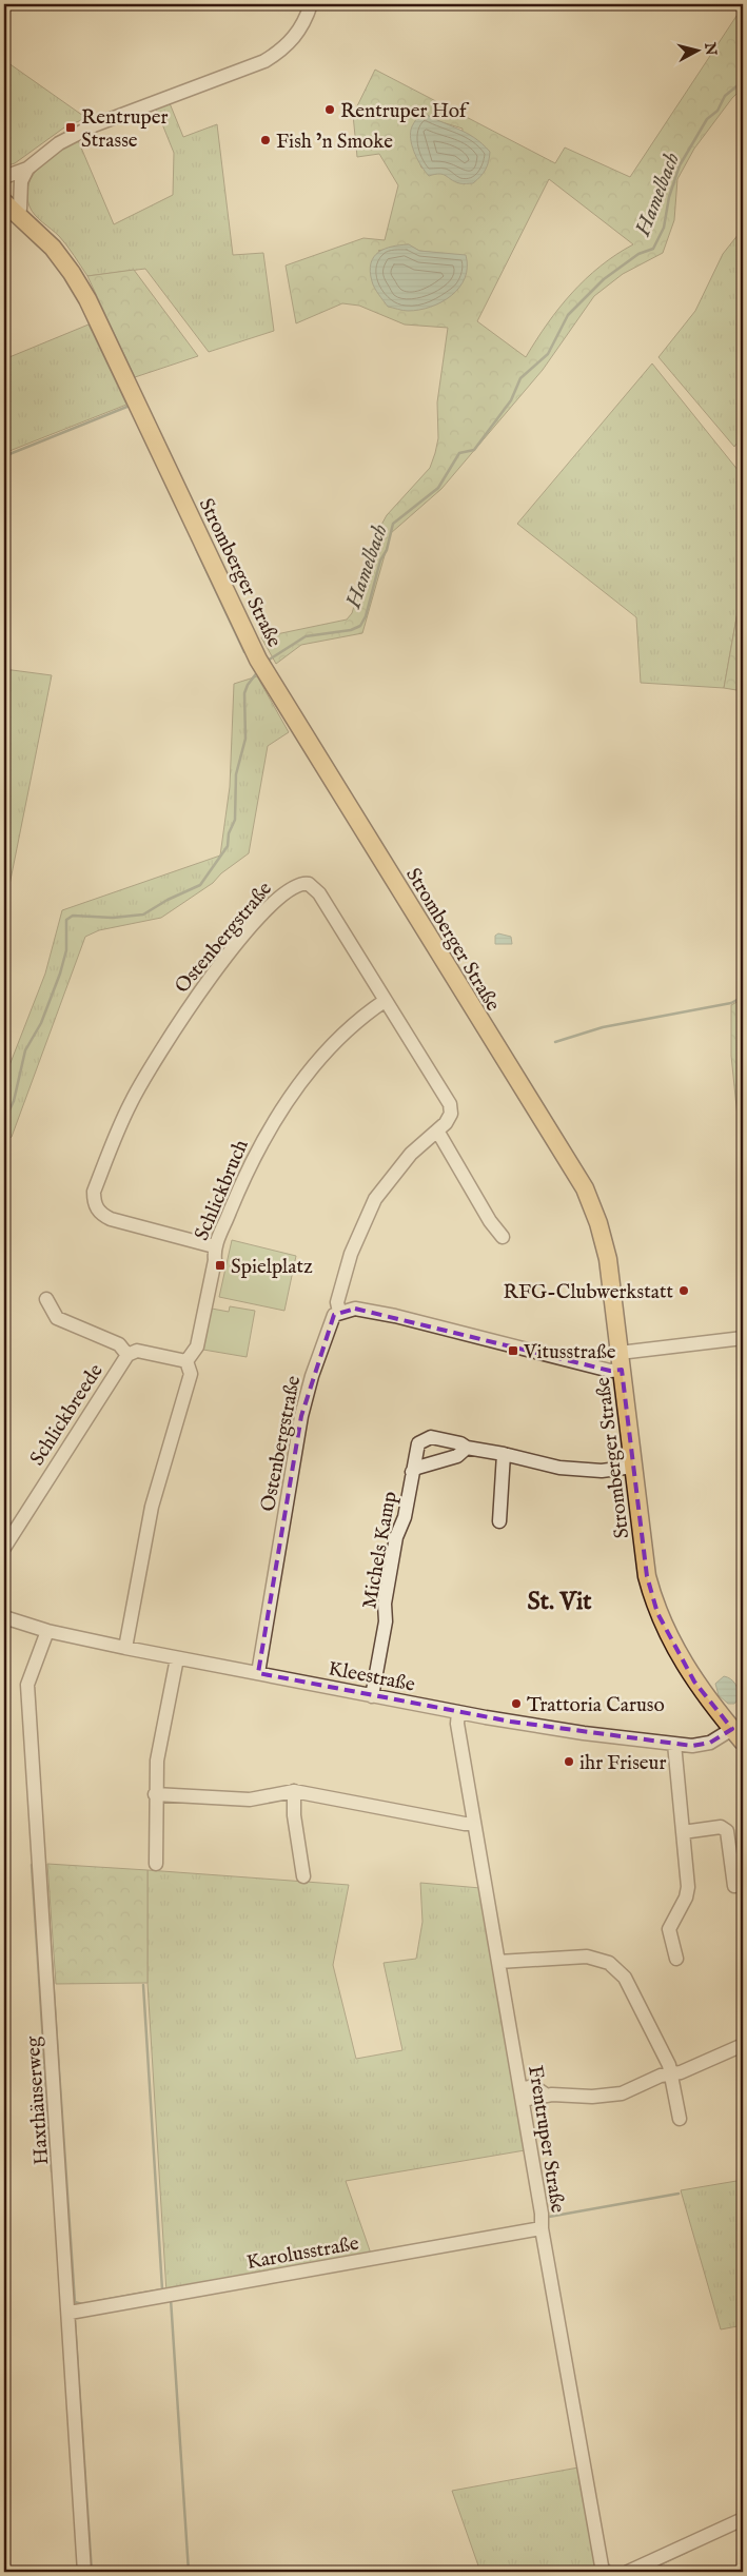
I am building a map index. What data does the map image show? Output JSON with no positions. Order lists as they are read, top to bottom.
{
  "streets": {
    "main road": ["Stromberger Straße"],
    "street": [
      "Ostenbergstraße",
      "Schlickbruch",
      "Schlickbreede",
      "Michels Kamp",
      "Kleestraße",
      "Haxthäuserweg",
      "Frentruper Straße",
      "Karolusstraße"
    ]
  },
  "crossings": [
    ["Stromberger Straße", "Michels Kamp"],
    ["Stromberger Straße", "Kleestraße"],
    ["Ostenbergstraße", "Schlickbruch"],
    ["Ostenbergstraße", "Kleestraße"],
    ["Schlickbruch", "Schlickbreede"],
    ["Schlickbruch", "Kleestraße"],
    ["Michels Kamp", "Kleestraße"],
    ["Kleestraße", "Haxthäuserweg"],
    ["Kleestraße", "Frentruper Straße"],
    ["Haxthäuserweg", "Karolusstraße"],
    ["Frentruper Straße", "Karolusstraße"]
  ],
  "districts": ["St. Vit"],
  "water": ["Hamelbach"],
  "places": {
    "other": [
      "Rentruper Hof",
      "Fish ’n Smoke",
      "RFG-Clubwerkstatt",
      "Trattoria Caruso",
      "ihr Friseur"
    ],
    "transit": ["Rentruper Strasse", "Spielplatz", "Vitusstraße"]
  },
  "north": "right"
}
